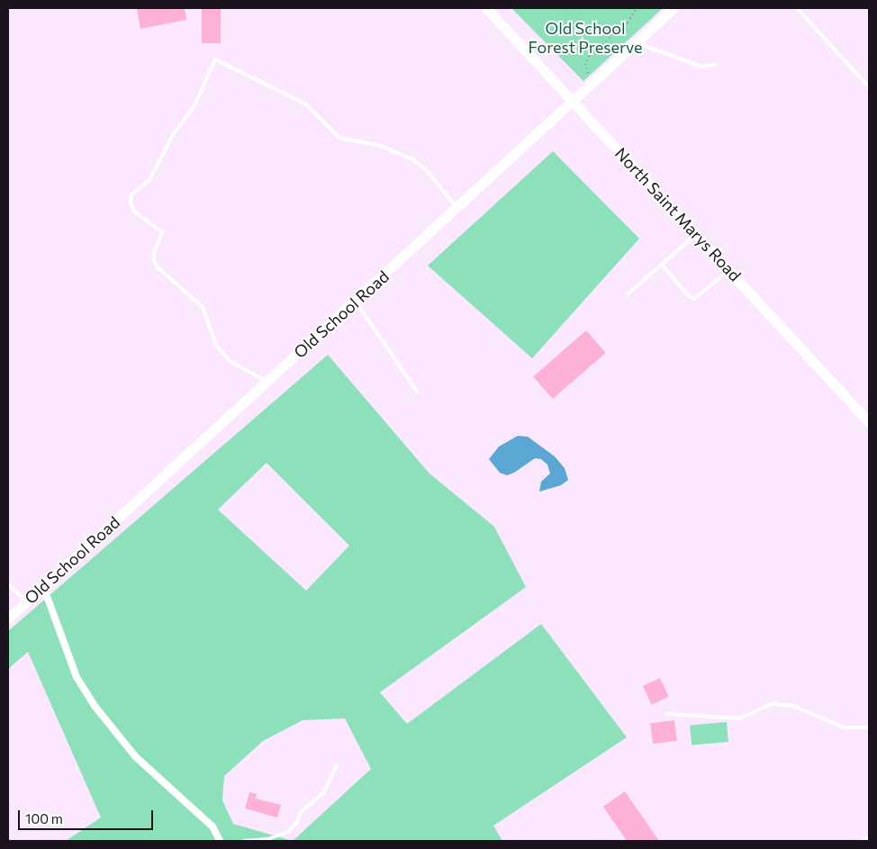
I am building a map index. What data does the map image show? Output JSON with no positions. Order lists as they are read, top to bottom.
{
  "streets": {
    "street": ["North Saint Marys Road", "Old School Road"]
  },
  "crossings": [
    ["North Saint Marys Road", "Old School Road"]
  ],
  "parks": ["Old School Forest Preserve"],
  "scale_bar": "100 m"
}
